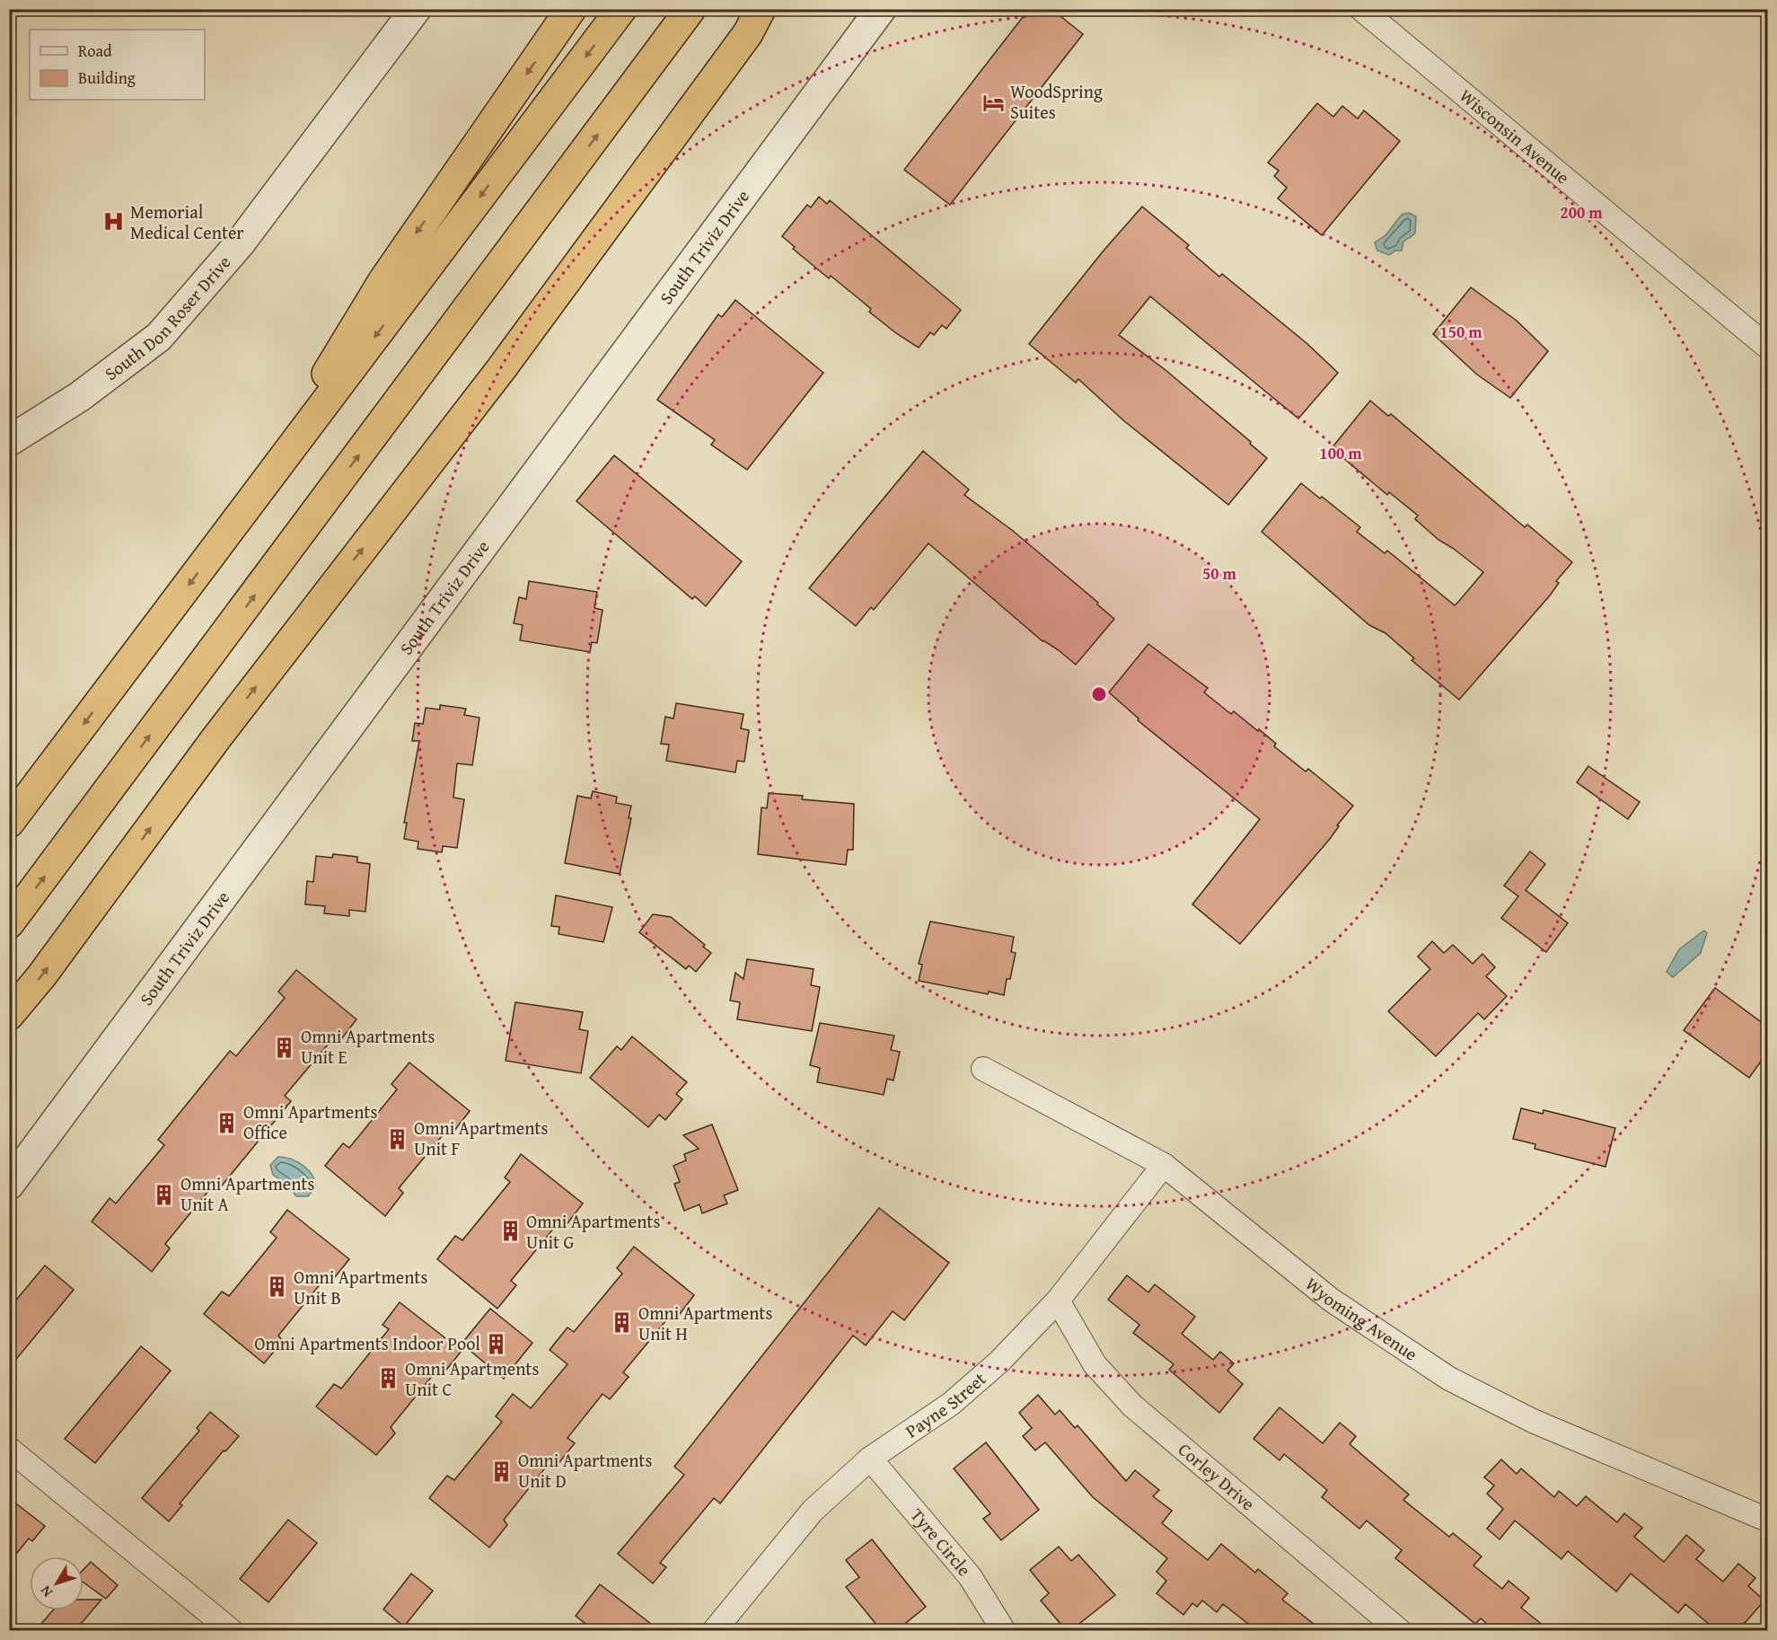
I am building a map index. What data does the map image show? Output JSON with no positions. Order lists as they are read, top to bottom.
{
  "streets": {
    "street": [
      "Wisconsin Avenue",
      "South Triviz Drive",
      "South Don Roser Drive",
      "Wyoming Avenue",
      "Payne Street",
      "Corley Drive",
      "Tyre Circle"
    ]
  },
  "crossings": [
    ["Wyoming Avenue", "Payne Street"],
    ["Payne Street", "Corley Drive"],
    ["Payne Street", "Tyre Circle"]
  ],
  "places": {
    "hotel": ["WoodSpring Suites"],
    "hospital": ["Memorial Medical Center"],
    "building": [
      "Omni Apartments Unit E",
      "Omni Apartments Office",
      "Omni Apartments Unit F",
      "Omni Apartments Unit A",
      "Omni Apartments Unit G",
      "Omni Apartments Unit B",
      "Omni Apartments Unit H",
      "Omni Apartments Indoor Pool",
      "Omni Apartments Unit C",
      "Omni Apartments Unit D"
    ]
  },
  "legend": ["Road", "Building"],
  "north": "bottom left",
  "rings": [
    "200 m",
    "150 m",
    "100 m",
    "50 m"
  ]
}
